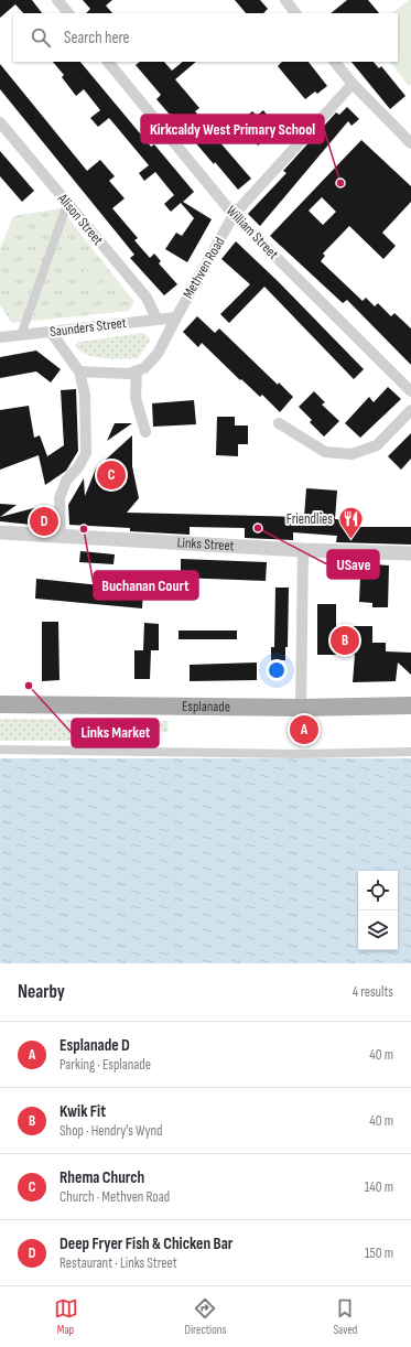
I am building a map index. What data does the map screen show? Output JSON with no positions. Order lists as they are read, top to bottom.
{
  "streets": {
    "main road": ["Esplanade"],
    "street": [
      "Alison Street",
      "William Street",
      "Methven Road",
      "Saunders Street",
      "Links Street"
    ]
  },
  "crossings": [
    ["Alison Street", "Saunders Street"],
    ["William Street", "Methven Road"],
    ["Methven Road", "Saunders Street"]
  ],
  "places": {
    "other": [
      "Kirkcaldy West Primary School",
      "USave",
      "Buchanan Court",
      "Links Market"
    ],
    "restaurant": ["Friendlies"]
  },
  "page": {
    "search": "Search here",
    "pins": [
      "C",
      "D",
      "B",
      "A"
    ],
    "heading": ["Nearby", "4 results"],
    "list": [
      {
        "mark": "A",
        "name": "Esplanade D",
        "note": "Parking · Esplanade",
        "value": "40 m"
      },
      {
        "mark": "B",
        "name": "Kwik Fit",
        "note": "Shop · Hendry's Wynd",
        "value": "40 m"
      },
      {
        "mark": "C",
        "name": "Rhema Church",
        "note": "Church · Methven Road",
        "value": "140 m"
      },
      {
        "mark": "D",
        "name": "Deep Fryer Fish & Chicken Bar",
        "note": "Restaurant · Links Street",
        "value": "150 m"
      }
    ],
    "nav": ["Map", "Directions", "Saved"]
  }
}
